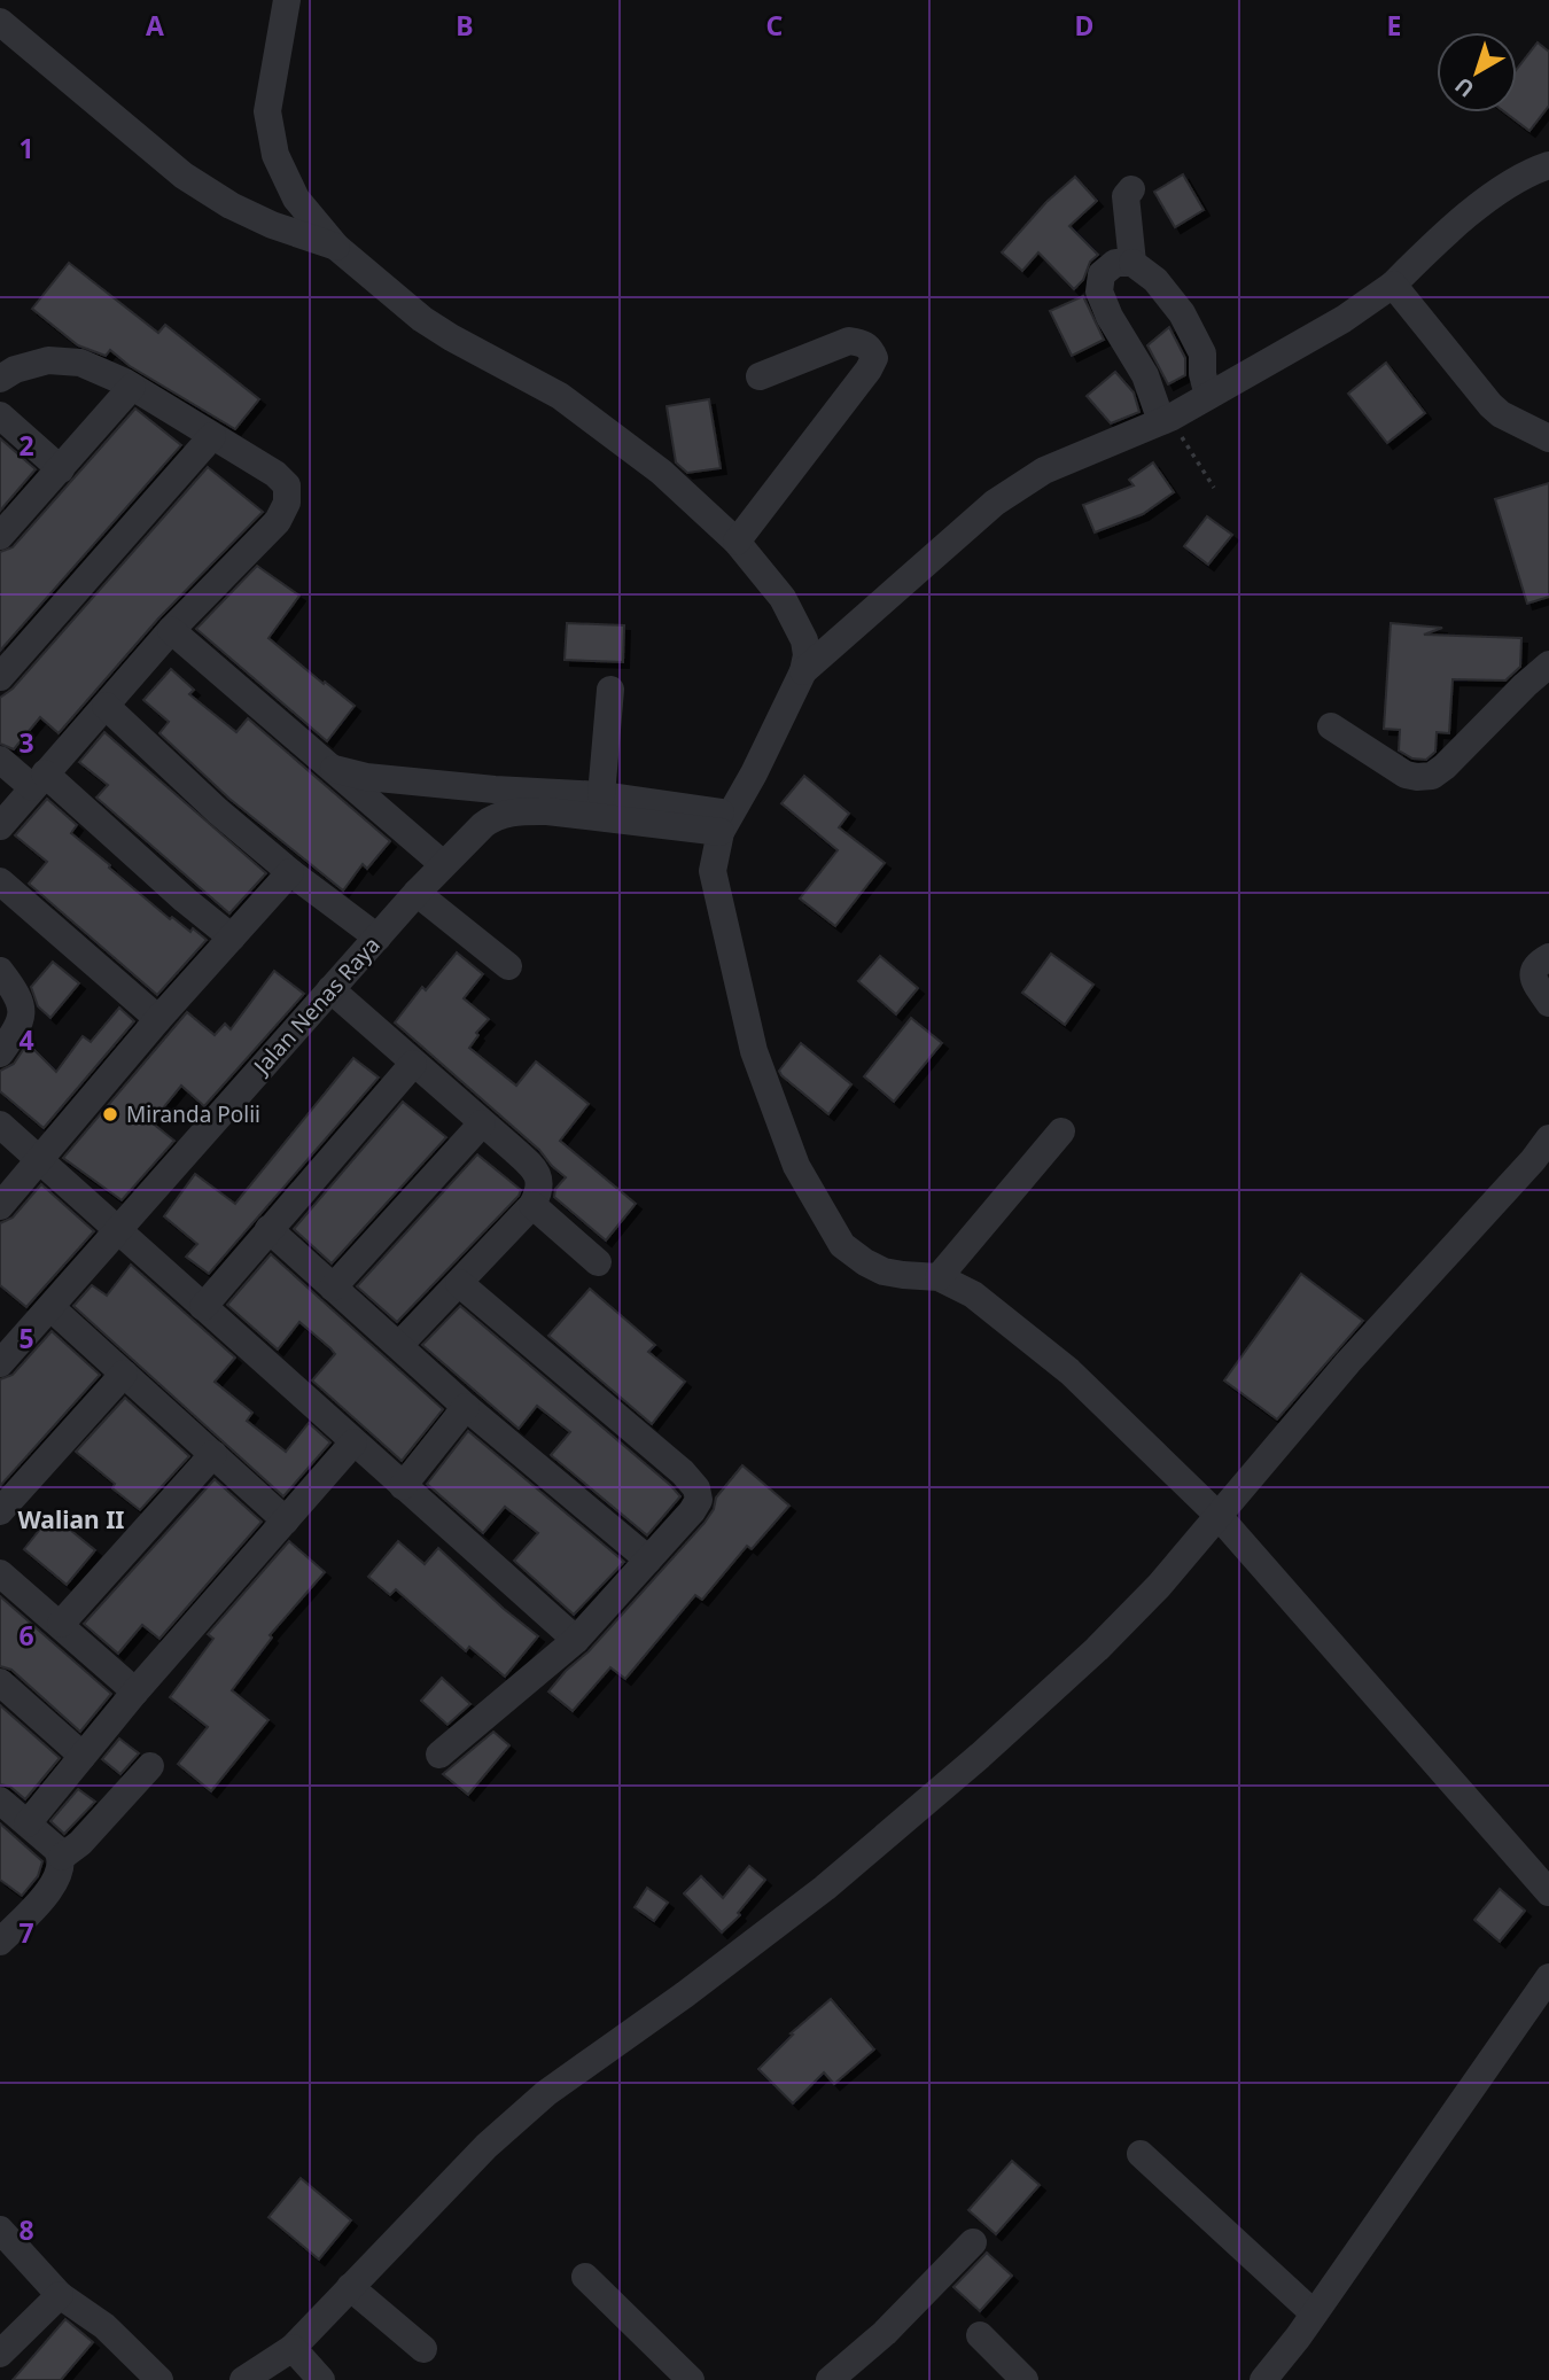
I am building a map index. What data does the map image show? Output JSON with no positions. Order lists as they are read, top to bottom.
{
  "streets": {
    "street": ["Jalan Nenas Raya"]
  },
  "districts": ["Walian II"],
  "places": ["Miranda Polii"],
  "north": "bottom left",
  "grid": {
    "columns": [
      "A",
      "B",
      "C",
      "D",
      "E"
    ],
    "rows": [
      "1",
      "2",
      "3",
      "4",
      "5",
      "6",
      "7",
      "8"
    ]
  }
}
